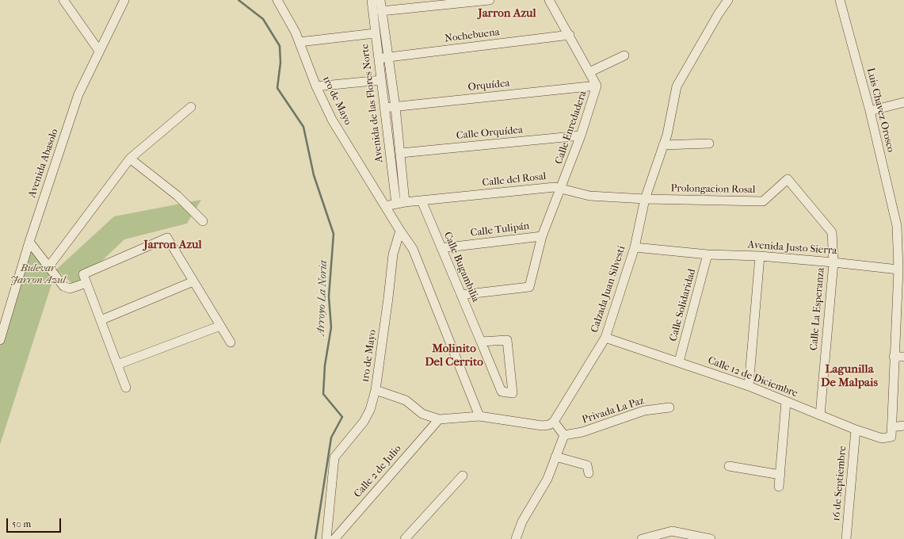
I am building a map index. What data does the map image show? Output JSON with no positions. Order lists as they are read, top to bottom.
{
  "streets": {
    "street": [
      "Nochebuena",
      "Orquídea",
      "1ro de Mayo",
      "Avenida de las Flores Norte",
      "Luis Chavez Orosco",
      "Calle Enredadera",
      "Calle Orquídea",
      "Avenida Abasolo",
      "Calle del Rosal",
      "Prolongacion Rosal",
      "Calle Tulipán",
      "Avenida Justo Sierra",
      "Calle Bugambilia",
      "Calzada Juan Silvesti",
      "Calle Solidaridad",
      "Calle La Esperanza",
      "Calle 12 de Diciembre",
      "Privada La Paz",
      "Calle 2 de Julio",
      "16 de Septiembre"
    ]
  },
  "crossings": [
    ["Nochebuena", "Avenida de las Flores Norte"],
    ["Nochebuena", "Calle Enredadera"],
    ["Orquídea", "Avenida de las Flores Norte"],
    ["Orquídea", "Calle Enredadera"],
    ["1ro de Mayo", "Calle del Rosal"],
    ["Avenida de las Flores Norte", "Calle Orquídea"],
    ["Avenida de las Flores Norte", "Calle del Rosal"],
    ["Calle Enredadera", "Calle Orquídea"],
    ["Calle Enredadera", "Calle del Rosal"],
    ["Calle Enredadera", "Calle Tulipán"],
    ["Calle Enredadera", "Calle Bugambilia"],
    ["Calle del Rosal", "Prolongacion Rosal"],
    ["Calle del Rosal", "Calle Bugambilia"],
    ["Calle del Rosal", "Calzada Juan Silvesti"],
    ["Prolongacion Rosal", "Avenida Justo Sierra"],
    ["Prolongacion Rosal", "Calzada Juan Silvesti"],
    ["Prolongacion Rosal", "Calle La Esperanza"],
    ["Calle Tulipán", "Calle Bugambilia"],
    ["Avenida Justo Sierra", "Calzada Juan Silvesti"],
    ["Avenida Justo Sierra", "Calle Solidaridad"],
    ["Avenida Justo Sierra", "Calle La Esperanza"],
    ["Calzada Juan Silvesti", "Calle 12 de Diciembre"],
    ["Calle Solidaridad", "Calle 12 de Diciembre"],
    ["Calle La Esperanza", "Calle 12 de Diciembre"],
    ["Calle 12 de Diciembre", "16 de Septiembre"]
  ],
  "districts": [
    "Jarron Azul",
    "Jarron Azul",
    "Molinito Del Cerrito",
    "Lagunilla De Malpais"
  ],
  "water": ["Arroyo La Noria"],
  "parks": ["Bulevar Jarron Azul"],
  "scale_bar": "50 m"
}
